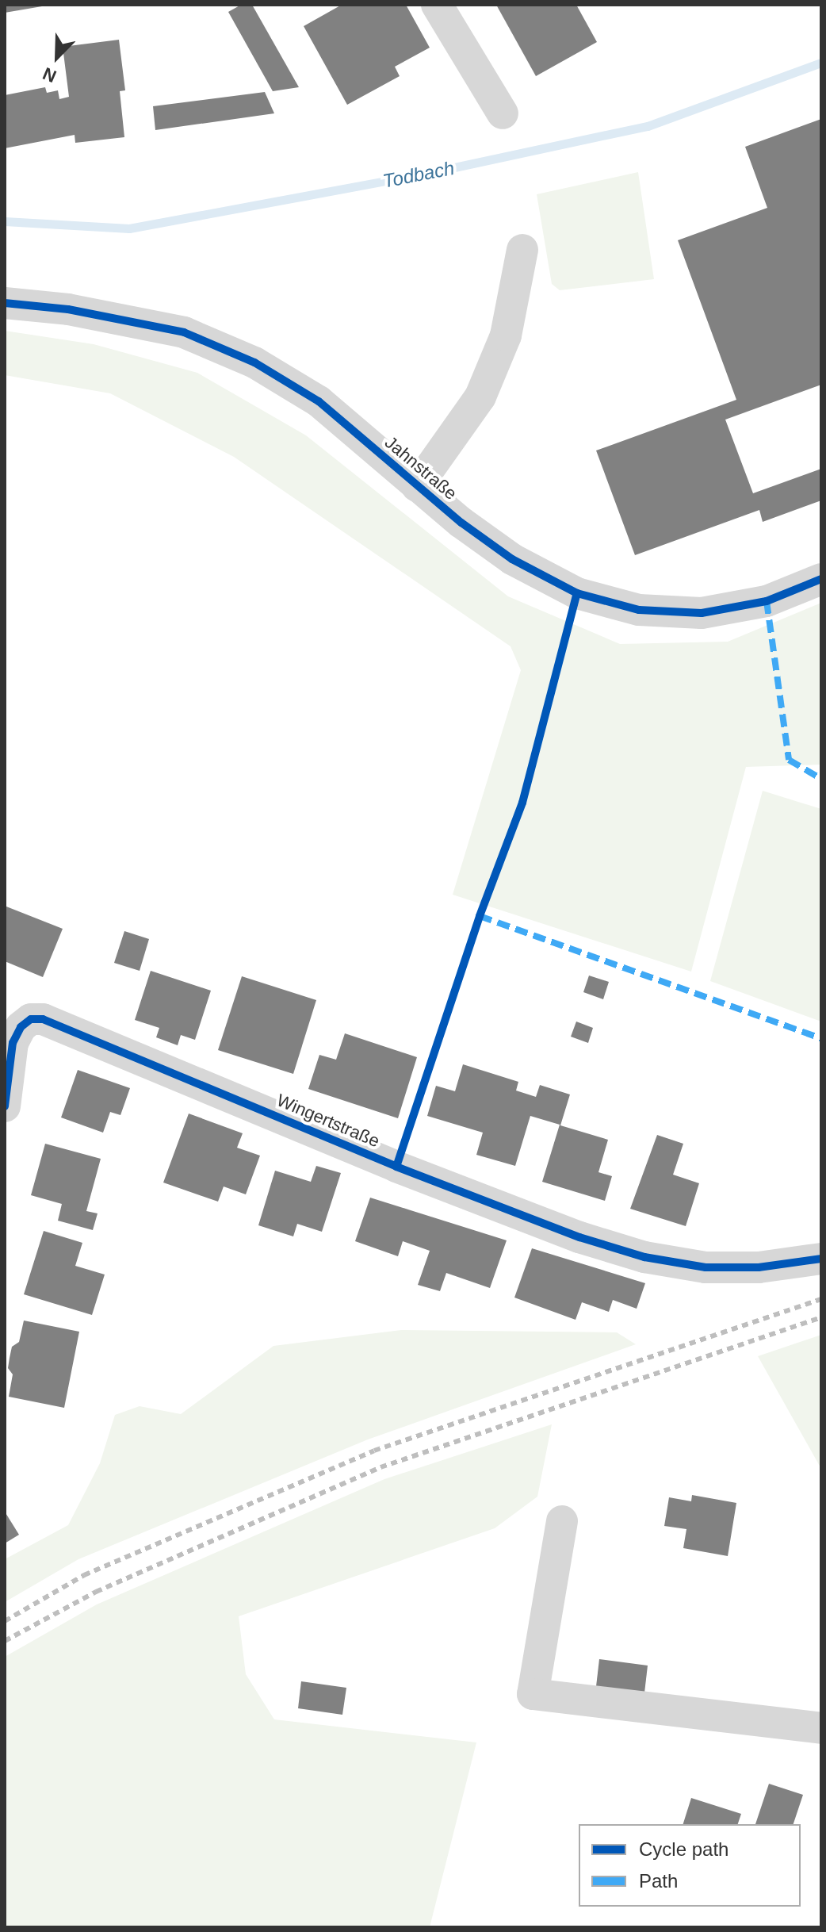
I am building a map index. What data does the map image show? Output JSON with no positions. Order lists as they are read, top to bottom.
{
  "streets": {
    "street": ["Jahnstraße", "Wingertstraße"]
  },
  "water": ["Todbach"],
  "legend": ["Cycle path", "Path"],
  "north": "bottom left"
}
